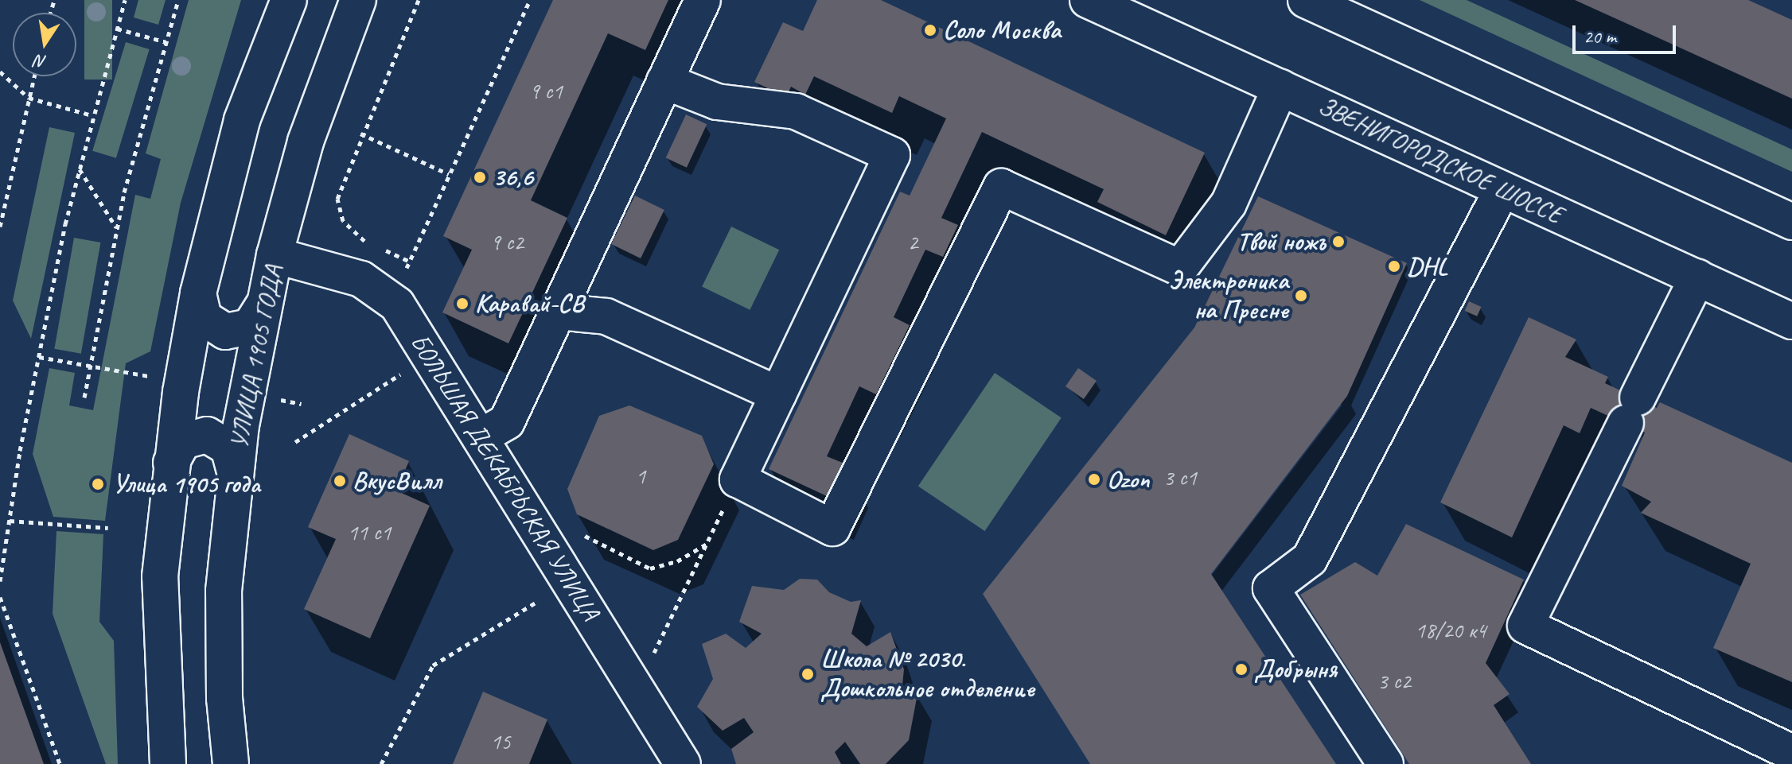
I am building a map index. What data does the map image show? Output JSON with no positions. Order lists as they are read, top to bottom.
{
  "streets": {
    "main road": ["ЗВЕНИГОРОДСКОЕ ШОССЕ", "УЛИЦА 1905 ГОДА", "БОЛЬШАЯ ДЕКАБРЬСКАЯ УЛИЦА"]
  },
  "crossings": [
    ["УЛИЦА 1905 ГОДА", "БОЛЬШАЯ ДЕКАБРЬСКАЯ УЛИЦА"]
  ],
  "places": [
    "Соло Москва",
    "36,6",
    "Твой ножъ",
    "DHL",
    "Электроника на Пресне",
    "Каравай-СВ",
    "Ozon",
    "ВкусВилл",
    "Улица 1905 года",
    "Добрыня",
    "Школа № 2030. Дошкольное отделение"
  ],
  "house_numbers": [
    "9 с1",
    "9 с2",
    "2",
    "1",
    "3 с1",
    "11 с1",
    "18/20 к4",
    "3 с2",
    "15"
  ],
  "scale_bar": "20 m",
  "north": "bottom"
}
